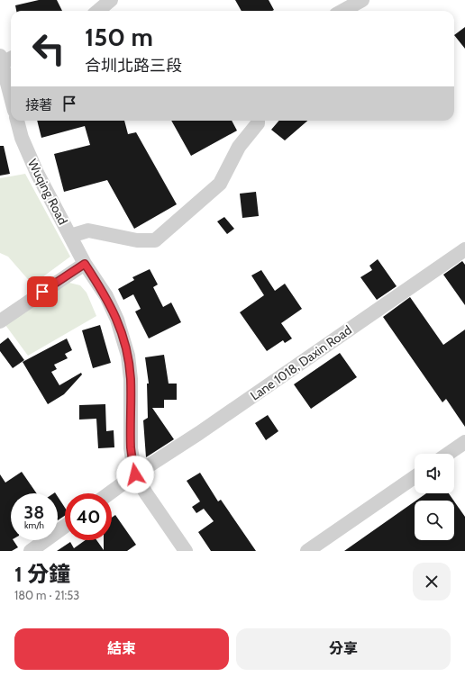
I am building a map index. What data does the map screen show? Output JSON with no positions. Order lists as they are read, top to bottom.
{
  "streets": {
    "street": ["Wuqing Road", "Lane 1018, Daxin Road"]
  },
  "crossings": [
    ["Wuqing Road", "Lane 1018, Daxin Road"]
  ],
  "page": {
    "turn": ["150 m", "合圳北路三段"],
    "then": "接著",
    "speed": "38 km/h",
    "limit": "40",
    "heading": ["1 分鐘", "180 m · 21:53"],
    "buttons": ["結束", "分享"]
  }
}
